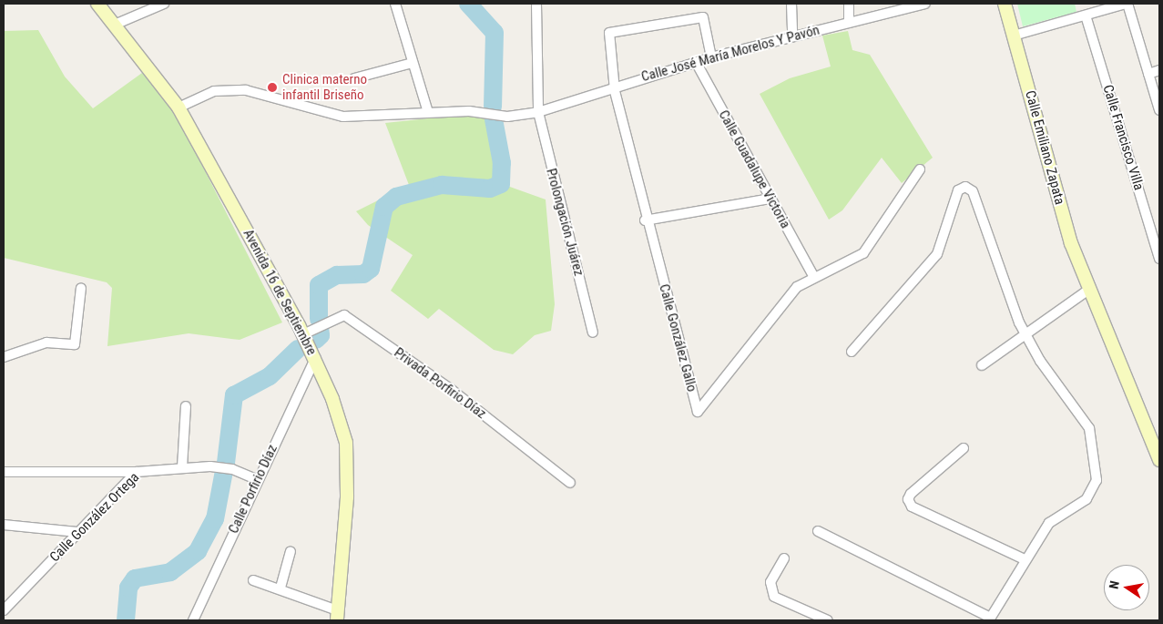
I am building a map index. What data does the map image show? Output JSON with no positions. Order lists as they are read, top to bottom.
{
  "streets": {
    "main road": ["Calle Emiliano Zapata", "Avenida 16 de Septiembre"],
    "street": [
      "Calle José María Morelos Y Pavón",
      "Calle Francisco Villa",
      "Calle Guadalupe Victoria",
      "Prolongación Juárez",
      "Calle González Gallo",
      "Privada Porfirio Díaz",
      "Calle Porfirio Díaz",
      "Calle González Ortega"
    ]
  },
  "crossings": [
    ["Calle José María Morelos Y Pavón", "Calle Guadalupe Victoria"],
    ["Calle José María Morelos Y Pavón", "Prolongación Juárez"],
    ["Calle José María Morelos Y Pavón", "Calle González Gallo"],
    ["Calle Guadalupe Victoria", "Calle González Gallo"],
    ["Avenida 16 de Septiembre", "Privada Porfirio Díaz"],
    ["Avenida 16 de Septiembre", "Calle Porfirio Díaz"],
    ["Calle Porfirio Díaz", "Calle González Ortega"]
  ],
  "places": ["Clinica materno infantil Briseño"],
  "north": "left"
}
